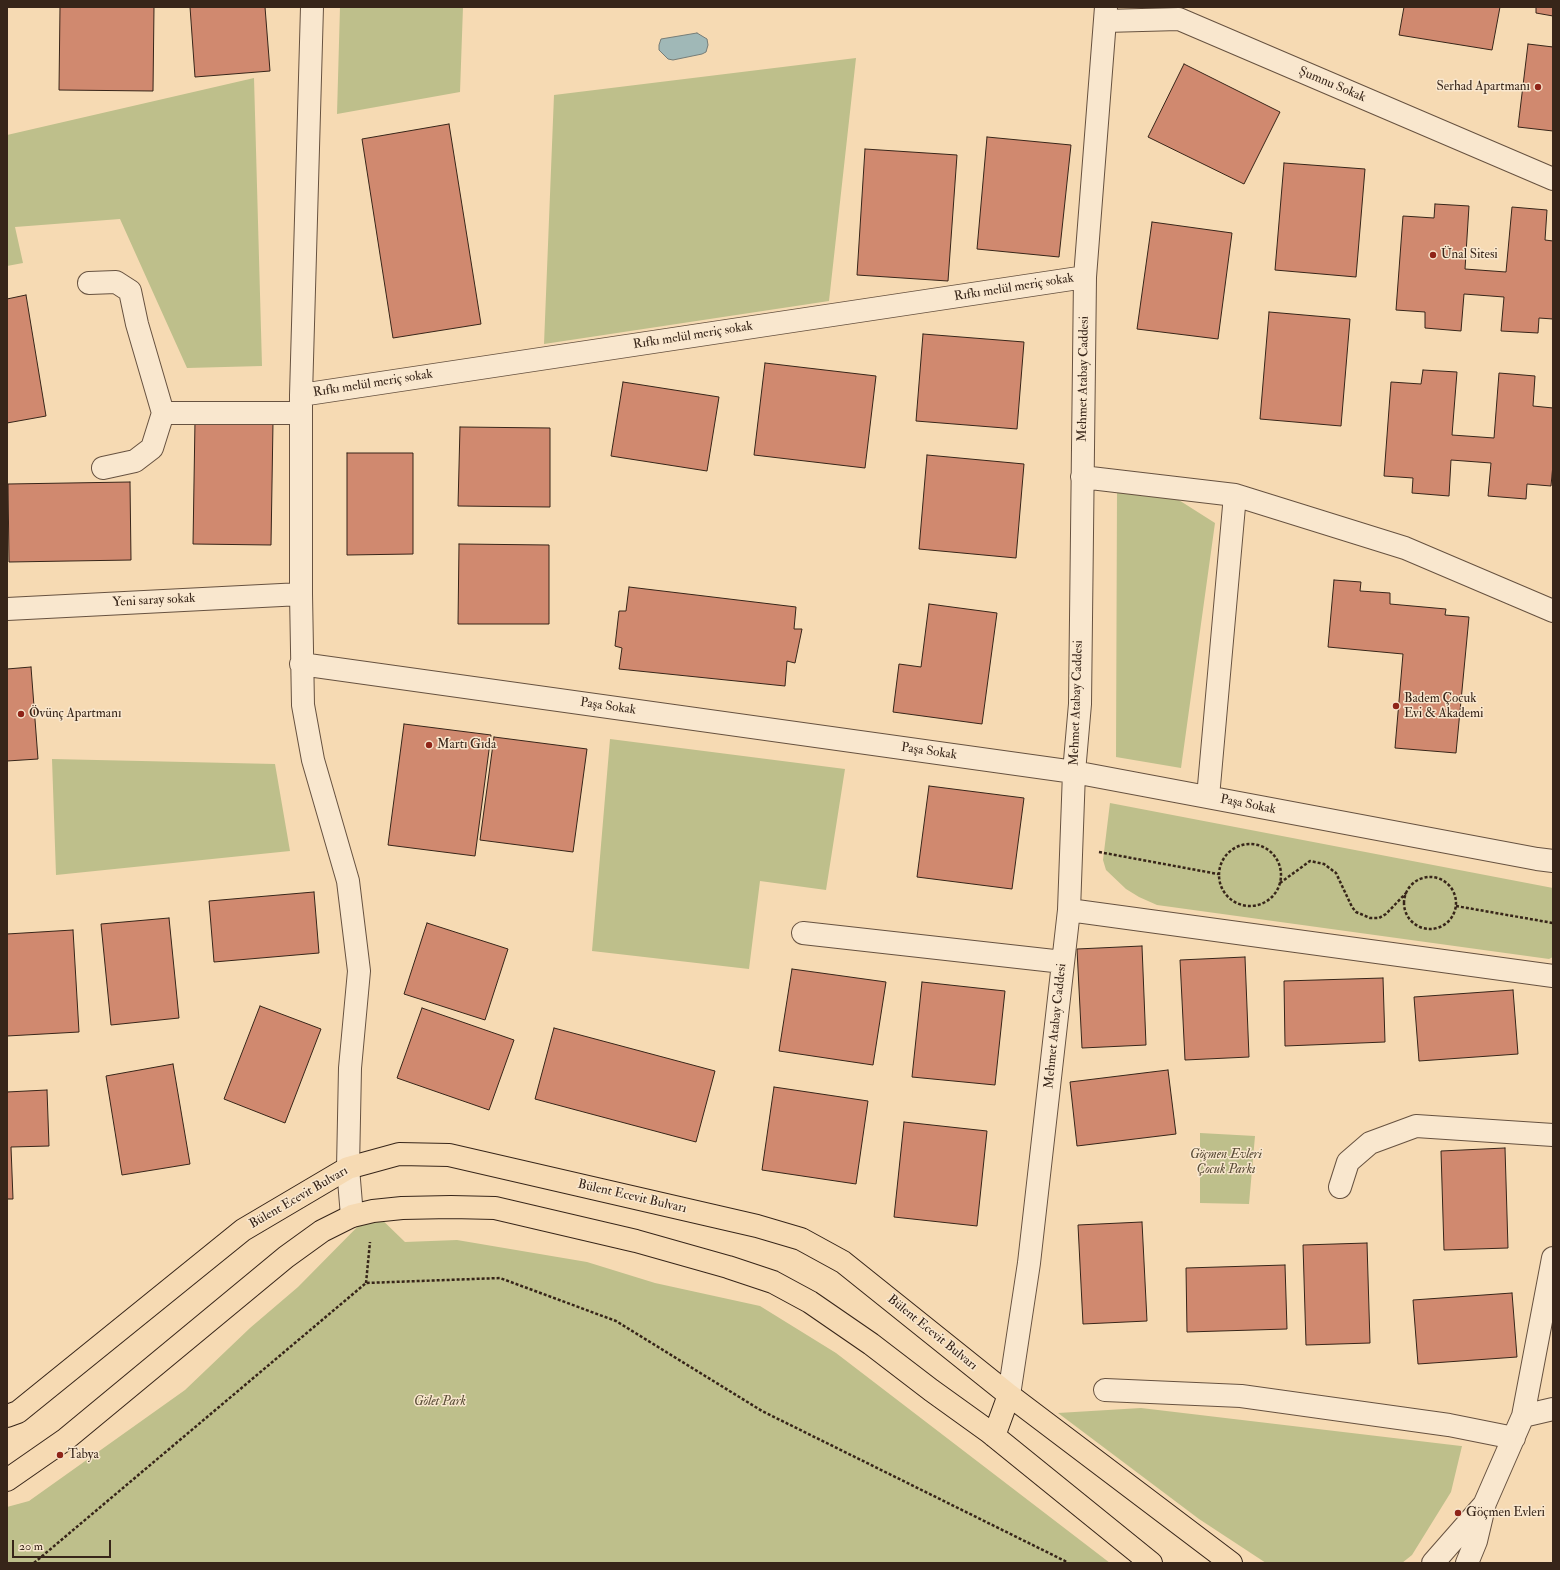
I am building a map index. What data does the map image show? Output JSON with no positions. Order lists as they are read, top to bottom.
{
  "streets": {
    "main road": ["Bülent Ecevit Bulvarı"],
    "street": [
      "Şumnu Sokak",
      "Rıfkı melül meriç sokak",
      "Mehmet Atabay Caddesi",
      "Yeni saray sokak",
      "Paşa Sokak"
    ]
  },
  "crossings": [
    ["Şumnu Sokak", "Mehmet Atabay Caddesi"],
    ["Rıfkı melül meriç sokak", "Mehmet Atabay Caddesi"],
    ["Mehmet Atabay Caddesi", "Paşa Sokak"],
    ["Mehmet Atabay Caddesi", "Bülent Ecevit Bulvarı"]
  ],
  "parks": ["Göçmen Evleri Çocuk Parkı", "Gölet Park"],
  "places": [
    "Serhad Apartmanı",
    "Ünal Sitesi",
    "Badem Çocuk Evi & Akademi",
    "Övünç Apartmanı",
    "Martı Gıda",
    "Tabya",
    "Göçmen Evleri"
  ],
  "scale_bar": "20 m"
}
